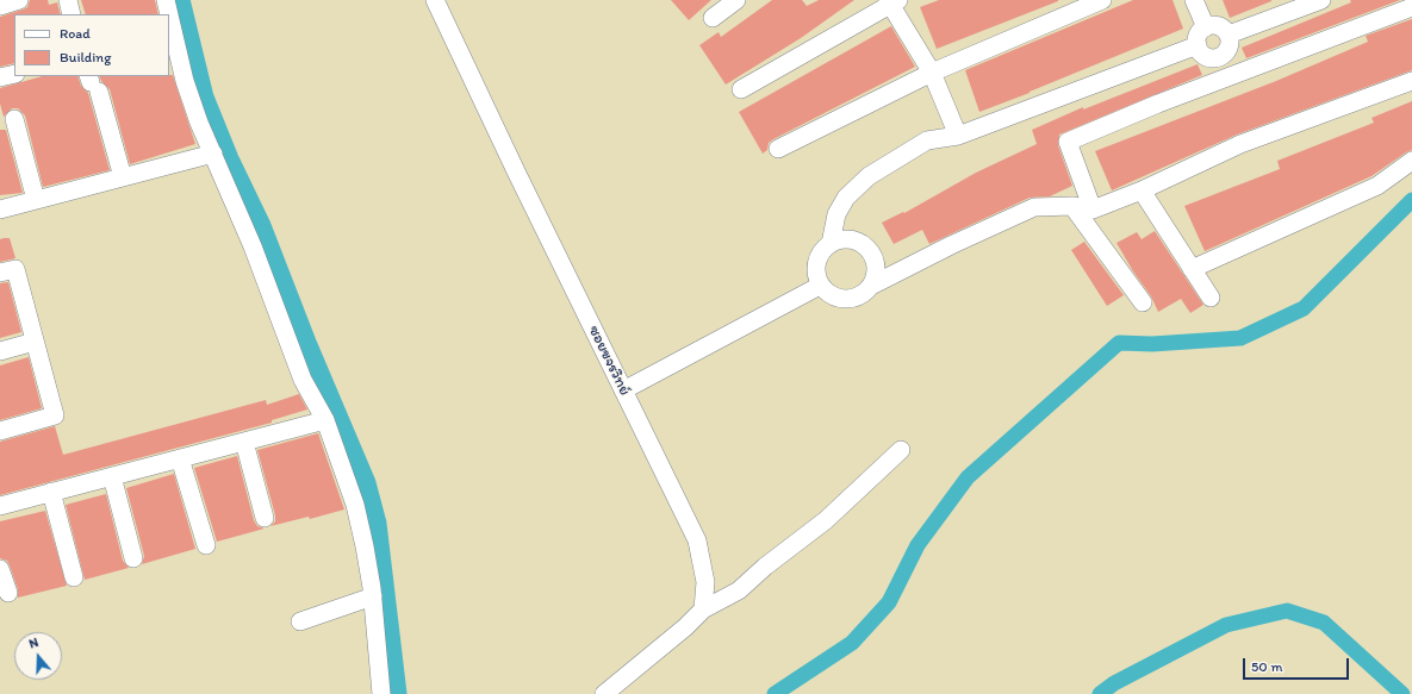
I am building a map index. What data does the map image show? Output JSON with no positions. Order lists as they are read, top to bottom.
{
  "streets": {
    "street": ["ซอยขจรวิทย์"]
  },
  "legend": ["Road", "Building"],
  "scale_bar": "50 m",
  "north": "top"
}
